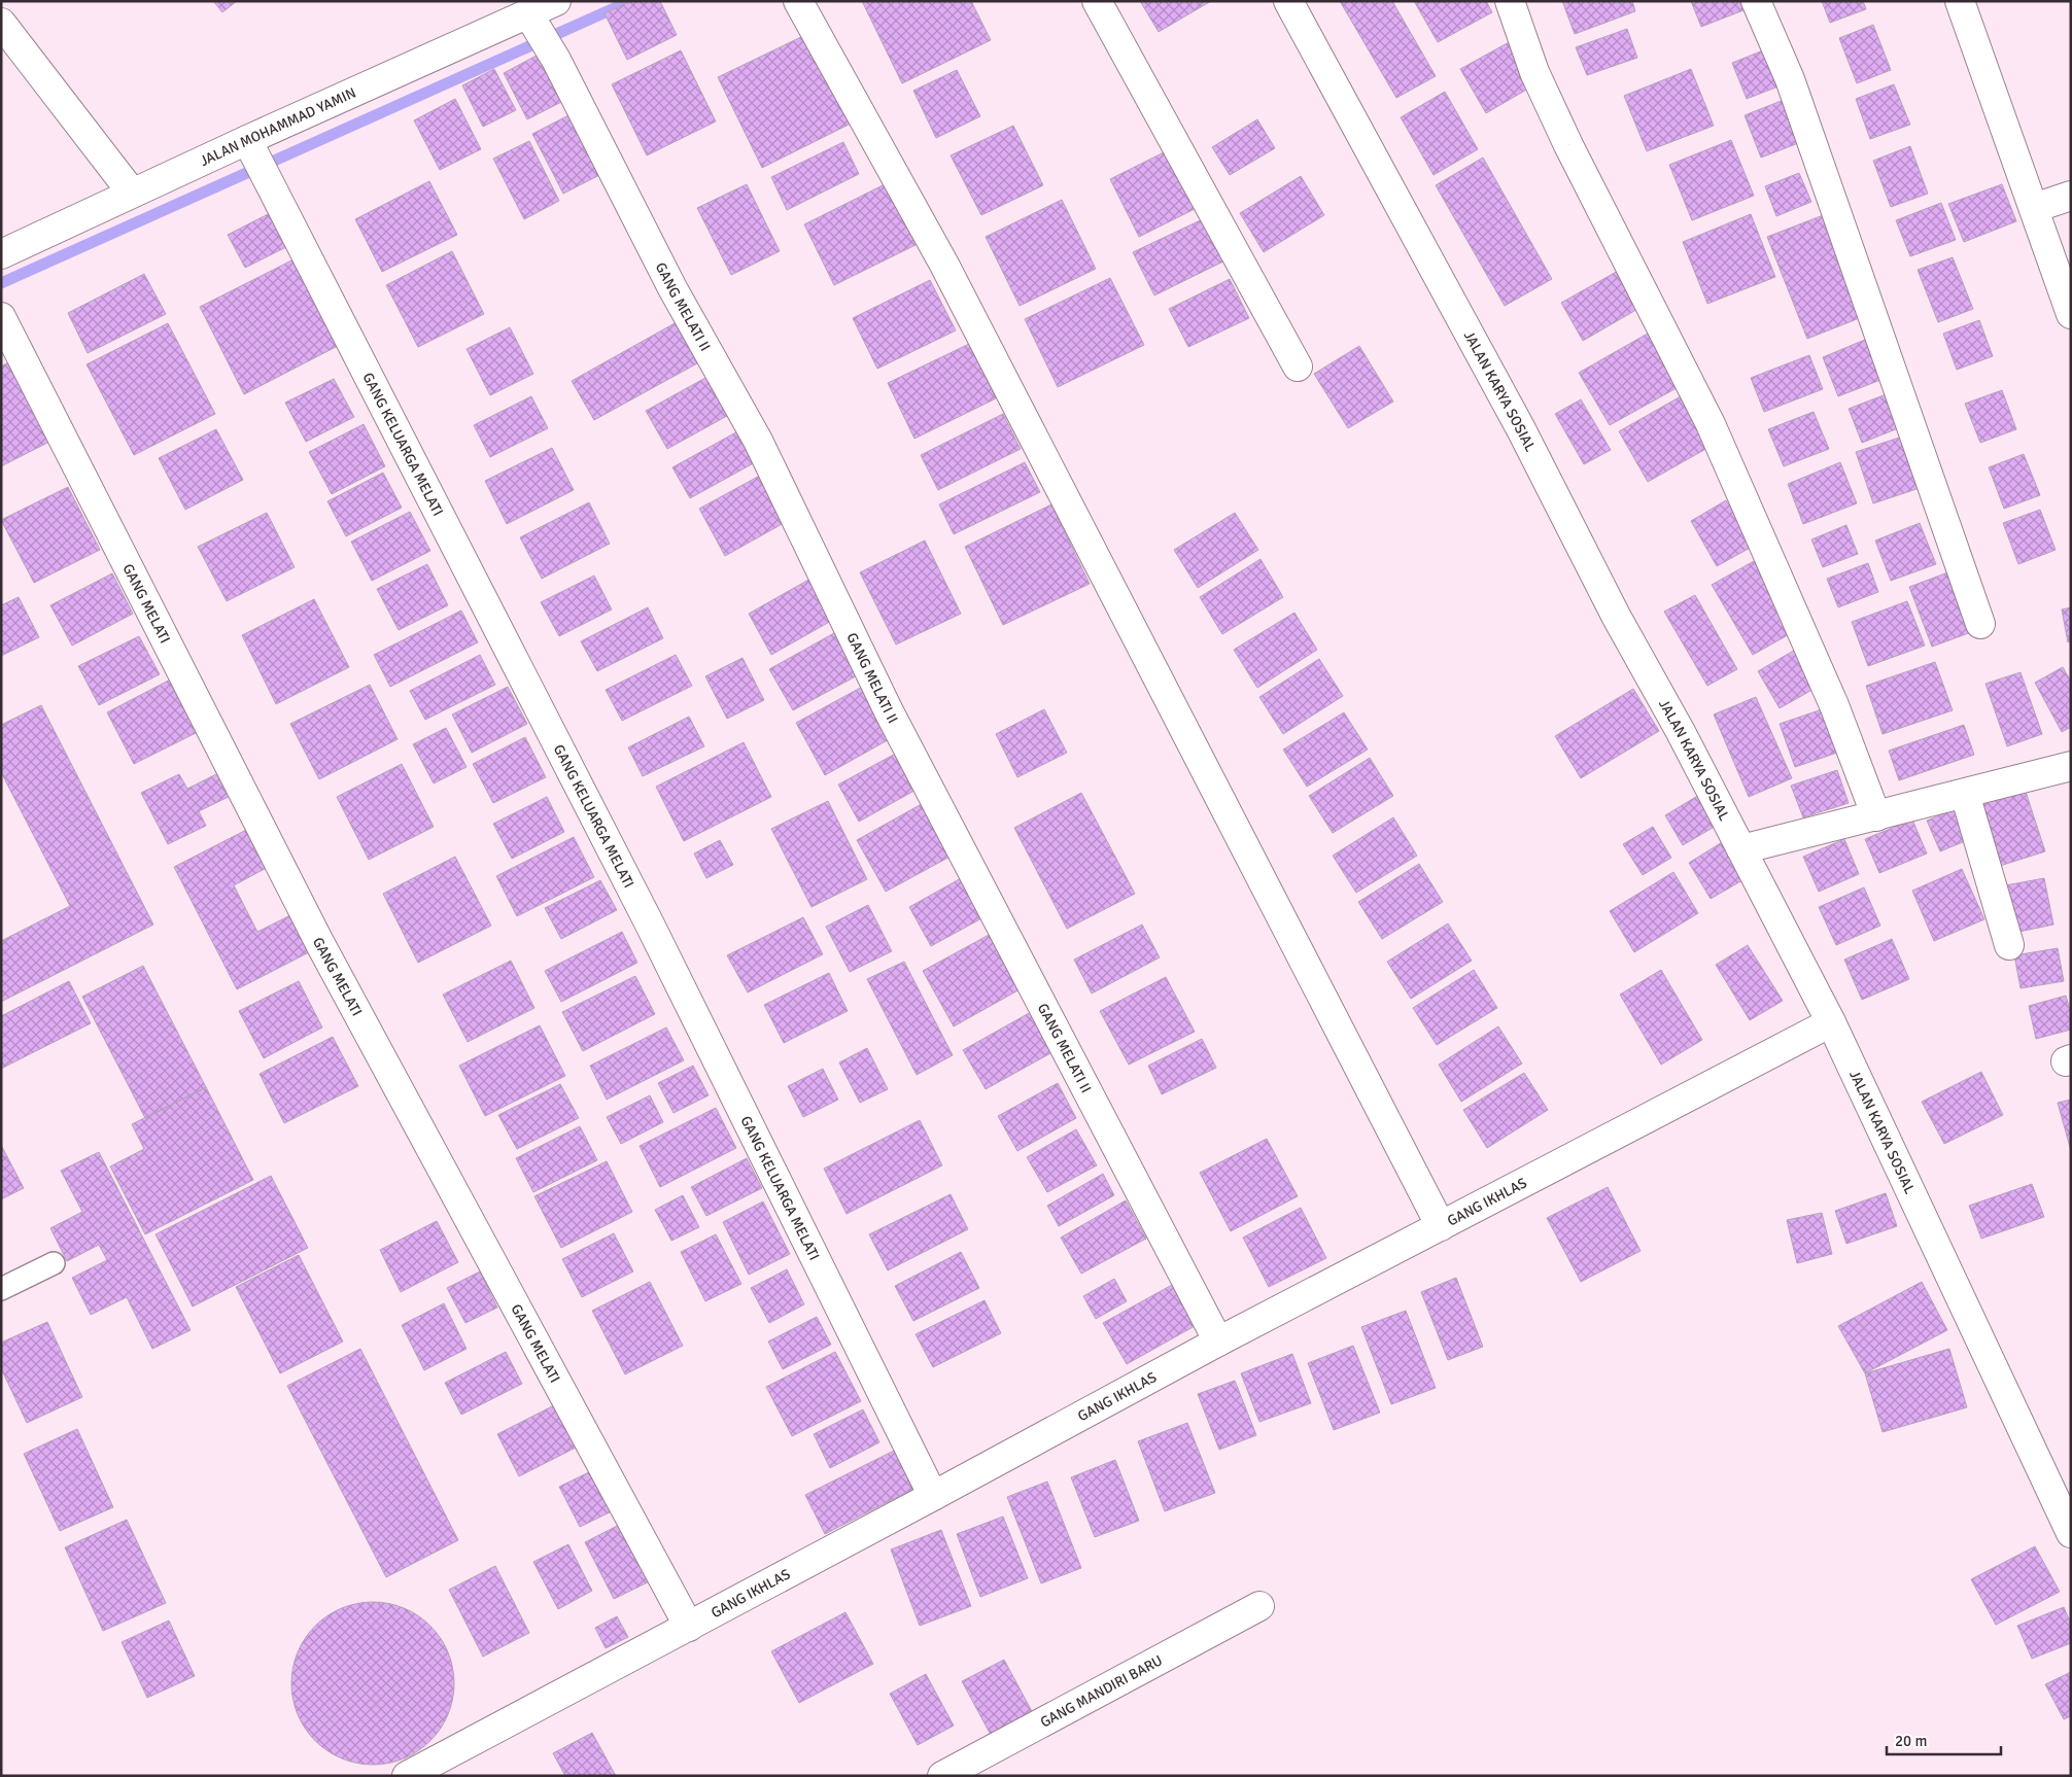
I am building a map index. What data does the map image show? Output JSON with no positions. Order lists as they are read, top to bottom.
{
  "streets": {
    "street": [
      "JALAN MOHAMMAD YAMIN",
      "GANG MELATI II",
      "JALAN KARYA SOSIAL",
      "GANG KELUARGA MELATI",
      "GANG MELATI",
      "GANG IKHLAS",
      "GANG MANDIRI BARU"
    ]
  },
  "crossings": [
    ["JALAN MOHAMMAD YAMIN", "GANG MELATI II"],
    ["JALAN MOHAMMAD YAMIN", "GANG KELUARGA MELATI"],
    ["GANG MELATI II", "GANG IKHLAS"],
    ["JALAN KARYA SOSIAL", "GANG IKHLAS"],
    ["GANG KELUARGA MELATI", "GANG IKHLAS"],
    ["GANG MELATI", "GANG IKHLAS"]
  ],
  "scale_bar": "20 m"
}
